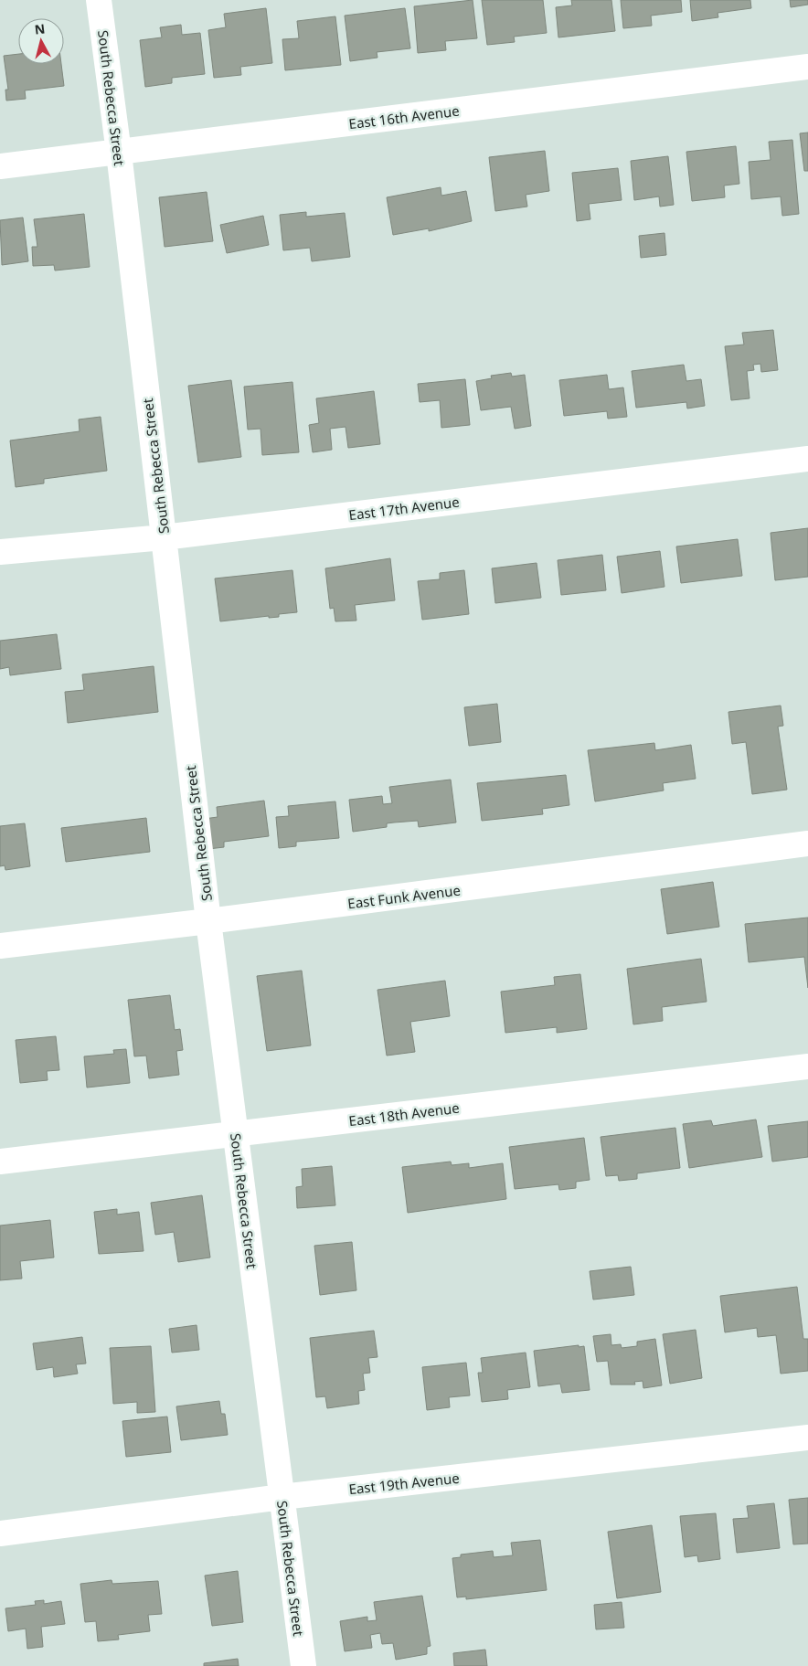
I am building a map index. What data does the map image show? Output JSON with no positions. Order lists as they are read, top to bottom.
{
  "streets": {
    "street": [
      "South Rebecca Street",
      "East 16th Avenue",
      "East 17th Avenue",
      "East Funk Avenue",
      "East 18th Avenue",
      "East 19th Avenue"
    ]
  },
  "crossings": [
    ["South Rebecca Street", "East 16th Avenue"],
    ["South Rebecca Street", "East 17th Avenue"],
    ["South Rebecca Street", "East Funk Avenue"],
    ["South Rebecca Street", "East 18th Avenue"],
    ["South Rebecca Street", "East 19th Avenue"]
  ],
  "north": "top"
}
